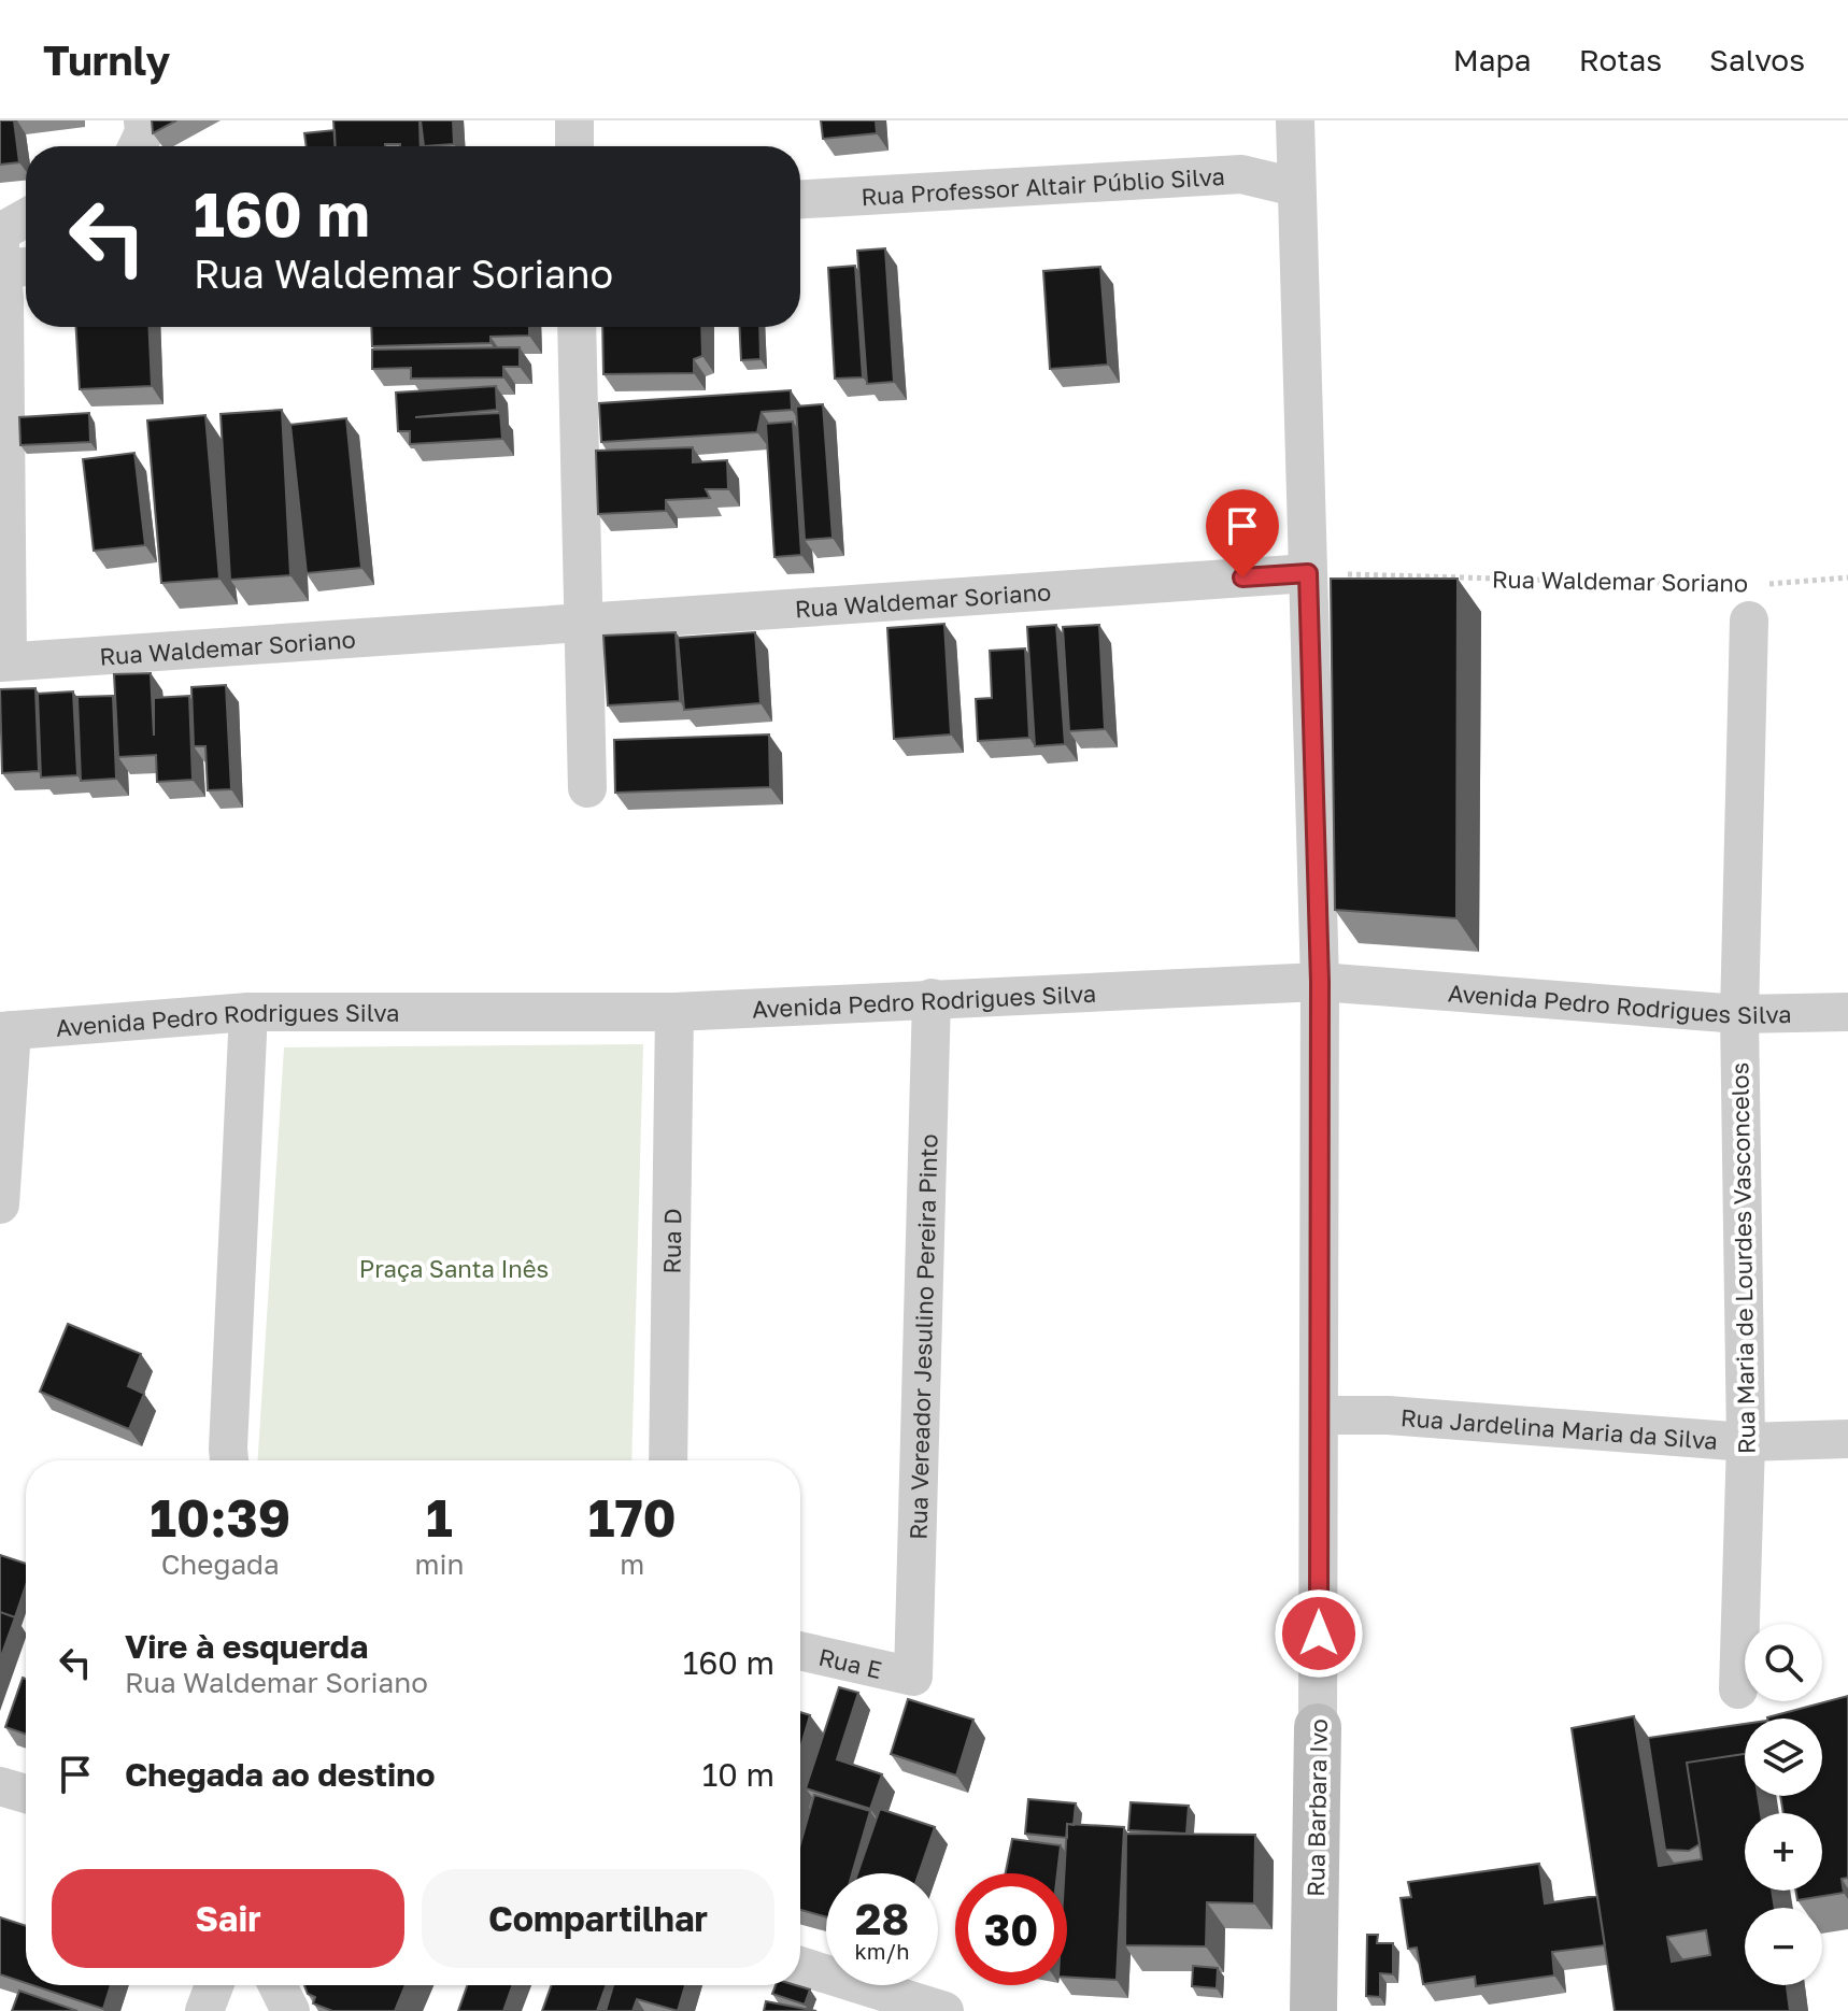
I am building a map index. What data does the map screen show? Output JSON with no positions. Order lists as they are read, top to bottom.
{
  "streets": {
    "street": [
      "Rua Professor Altair Públio Silva",
      "Rua Waldemar Soriano",
      "Avenida Pedro Rodrigues Silva",
      "Rua D",
      "Rua Maria de Lourdes Vasconcelos",
      "Rua Vereador Jesulino Pereira Pinto",
      "Rua Jardelina Maria da Silva",
      "Rua E",
      "Rua Barbara Ivo"
    ]
  },
  "crossings": [
    ["Rua Professor Altair Públio Silva", "Rua Barbara Ivo"],
    ["Rua Waldemar Soriano", "Rua Maria de Lourdes Vasconcelos"],
    ["Rua Waldemar Soriano", "Rua Barbara Ivo"],
    ["Avenida Pedro Rodrigues Silva", "Rua D"],
    ["Avenida Pedro Rodrigues Silva", "Rua Maria de Lourdes Vasconcelos"],
    ["Avenida Pedro Rodrigues Silva", "Rua Vereador Jesulino Pereira Pinto"],
    ["Avenida Pedro Rodrigues Silva", "Rua Barbara Ivo"],
    ["Rua Maria de Lourdes Vasconcelos", "Rua Jardelina Maria da Silva"],
    ["Rua Vereador Jesulino Pereira Pinto", "Rua E"],
    ["Rua Jardelina Maria da Silva", "Rua Barbara Ivo"]
  ],
  "parks": ["Praça Santa Inês"],
  "page": {
    "header": "Turnly",
    "nav": ["Mapa", "Rotas", "Salvos"],
    "turn": ["160 m", "Rua Waldemar Soriano"],
    "eta": [
      "10:39",
      "Chegada",
      "1",
      "min",
      "170",
      "m"
    ],
    "list": [
      {
        "name": "Vire à esquerda",
        "note": "Rua Waldemar Soriano",
        "value": "160 m"
      },
      {
        "name": "Chegada ao destino",
        "value": "10 m"
      }
    ],
    "map_buttons": ["+", "−"],
    "buttons": ["Sair", "Compartilhar"],
    "speed": "28 km/h",
    "limit": "30"
  }
}
